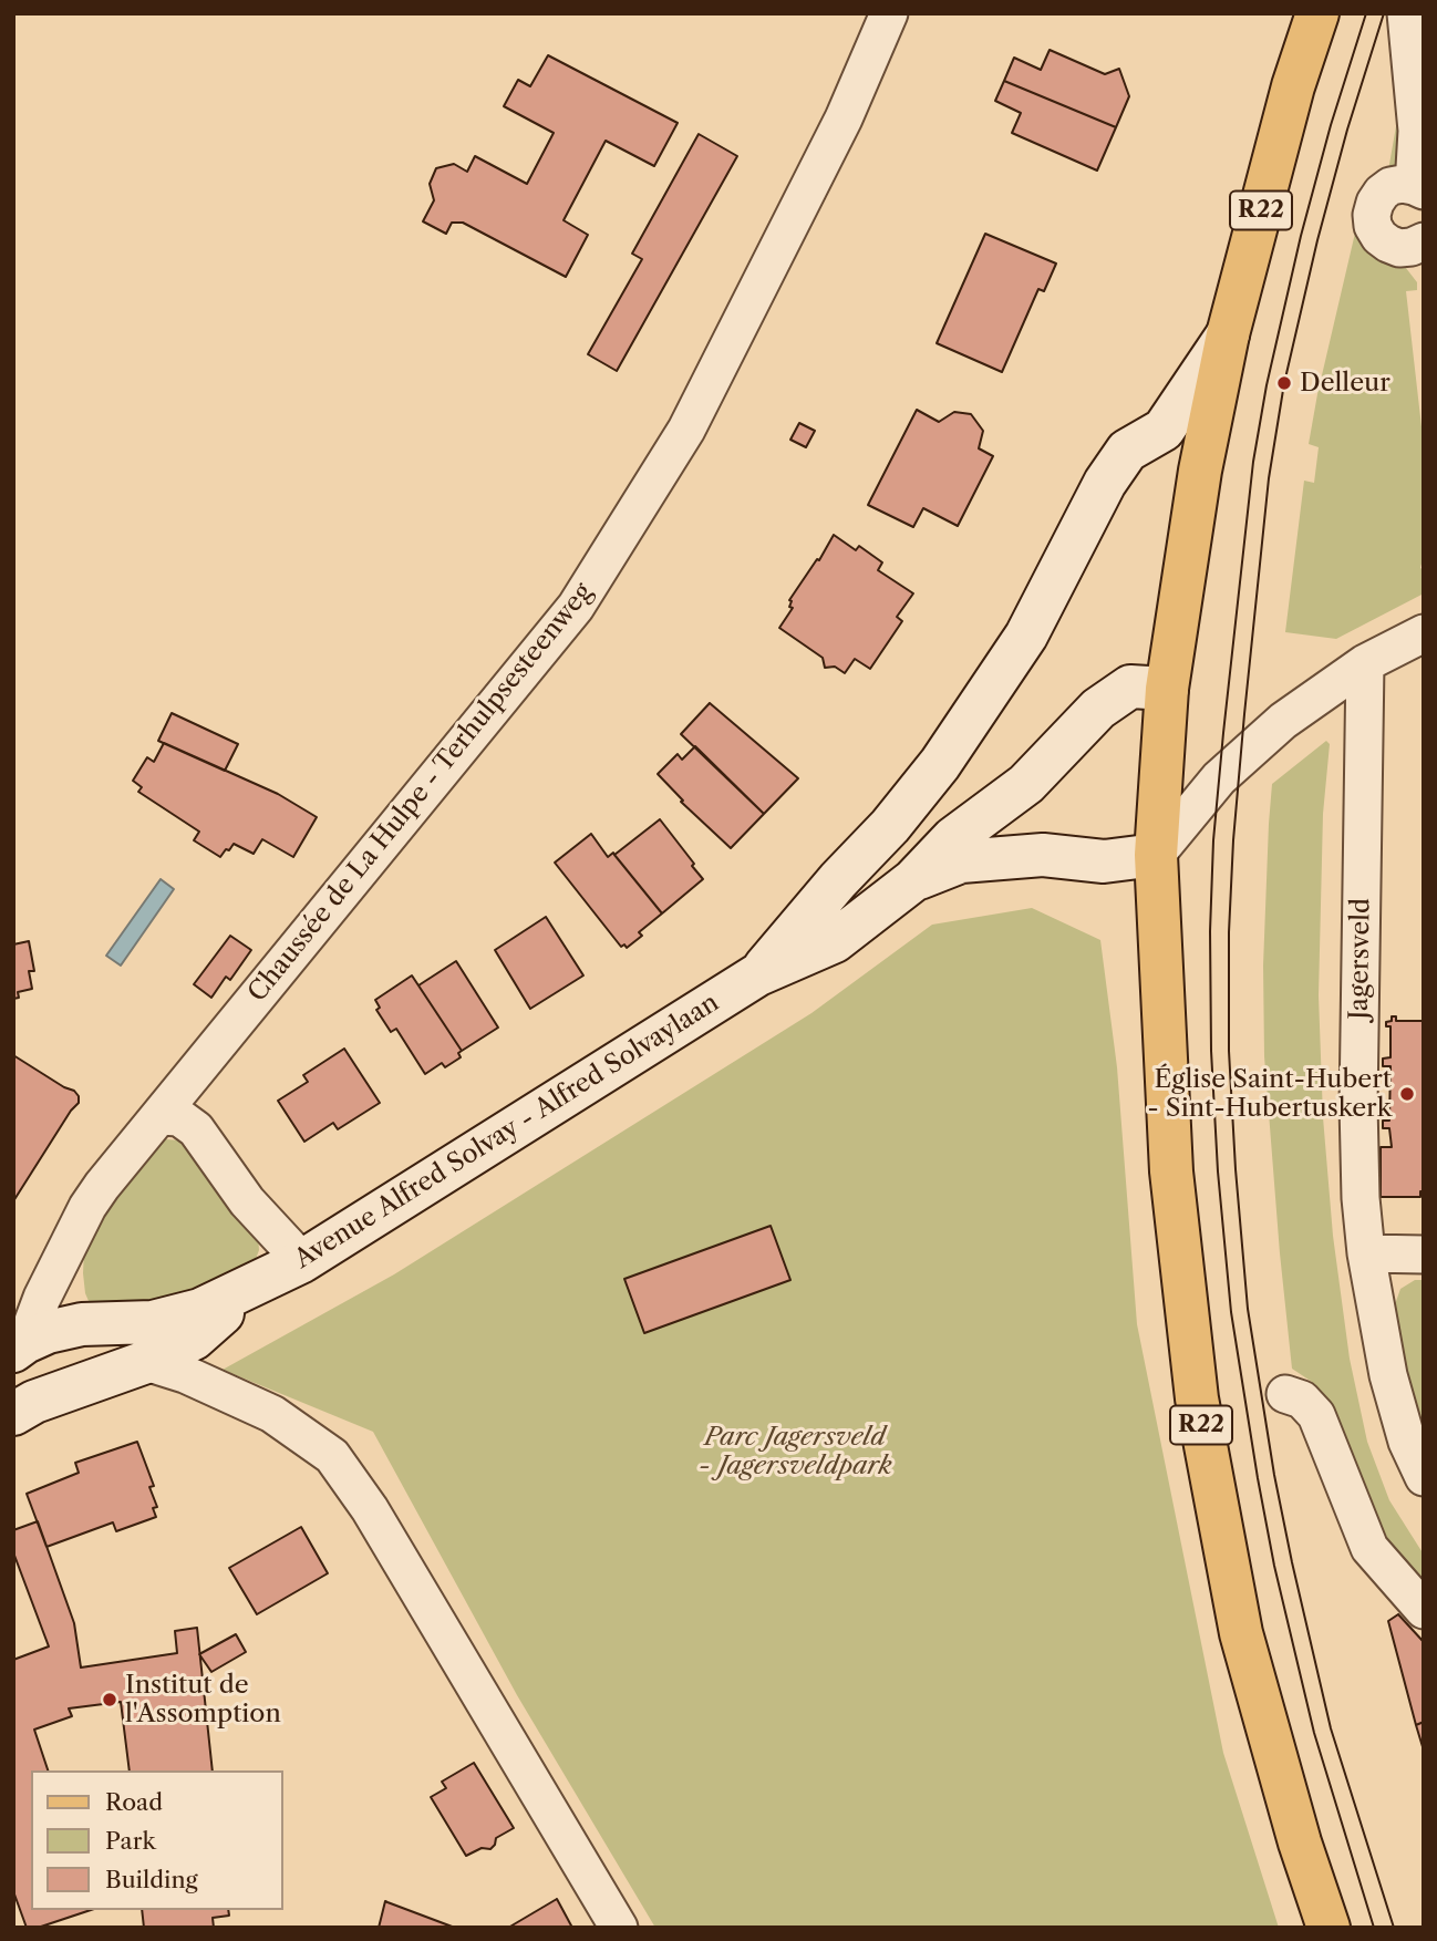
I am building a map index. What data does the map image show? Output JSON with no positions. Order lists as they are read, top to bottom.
{
  "streets": {
    "main road": ["R22", "Avenue Alfred Solvay - Alfred Solvaylaan"],
    "street": ["Chaussée de La Hulpe - Terhulpsesteenweg", "Jagersveld"]
  },
  "crossings": [
    ["R22", "Avenue Alfred Solvay - Alfred Solvaylaan"],
    ["Chaussée de La Hulpe - Terhulpsesteenweg", "Avenue Alfred Solvay - Alfred Solvaylaan"]
  ],
  "parks": ["Parc Jagersveld - Jagersveldpark"],
  "places": ["Delleur", "Église Saint-Hubert - Sint-Hubertuskerk", "Institut de l'Assomption"],
  "legend": ["Road", "Park", "Building"]
}
